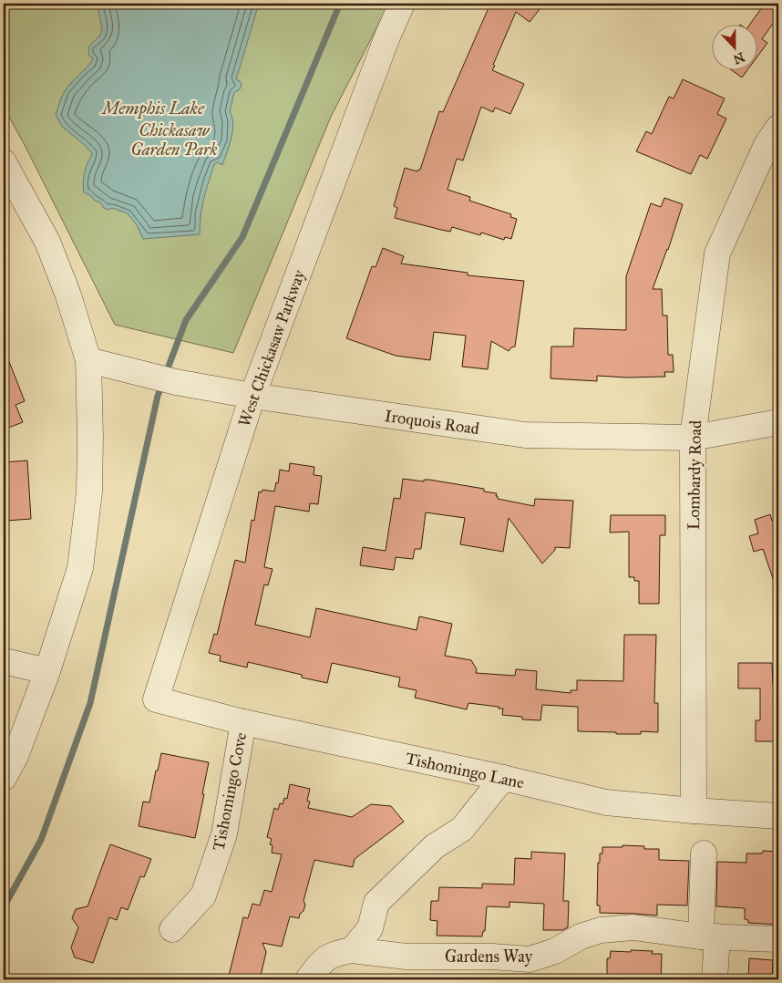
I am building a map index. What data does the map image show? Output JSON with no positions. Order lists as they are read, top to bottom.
{
  "streets": {
    "street": [
      "West Chickasaw Parkway",
      "Iroquois Road",
      "Lombardy Road",
      "Tishomingo Lane",
      "Tishomingo Cove",
      "Gardens Way"
    ]
  },
  "crossings": [
    ["West Chickasaw Parkway", "Iroquois Road"],
    ["West Chickasaw Parkway", "Tishomingo Lane"],
    ["Iroquois Road", "Lombardy Road"],
    ["Lombardy Road", "Tishomingo Lane"],
    ["Tishomingo Lane", "Tishomingo Cove"]
  ],
  "water": ["Memphis Lake"],
  "parks": ["Chickasaw Garden Park"],
  "north": "bottom"
}
